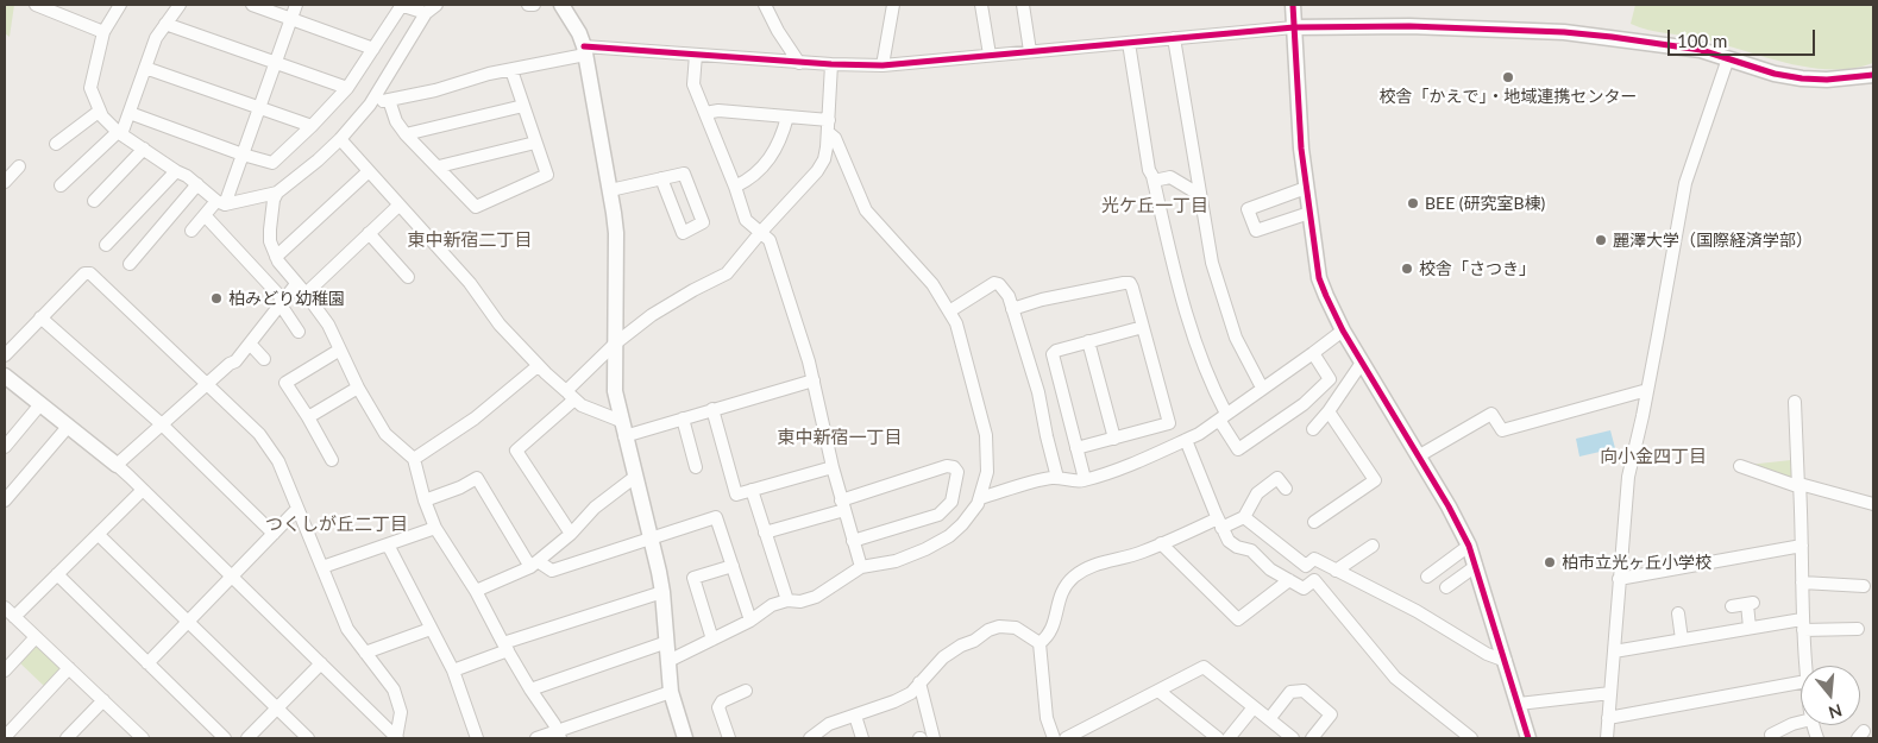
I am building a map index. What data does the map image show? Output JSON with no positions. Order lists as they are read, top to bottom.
{
  "districts": [
    "光ケ丘一丁目",
    "東中新宿二丁目",
    "東中新宿一丁目",
    "向小金四丁目",
    "つくしが丘二丁目"
  ],
  "places": [
    "校舎「かえで」・地域連携センター",
    "BEE (研究室B棟)",
    "麗澤大学（国際経済学部）",
    "校舎「さつき」",
    "柏みどり幼稚園",
    "柏市立光ヶ丘小学校"
  ],
  "scale_bar": "100 m",
  "north": "bottom"
}
